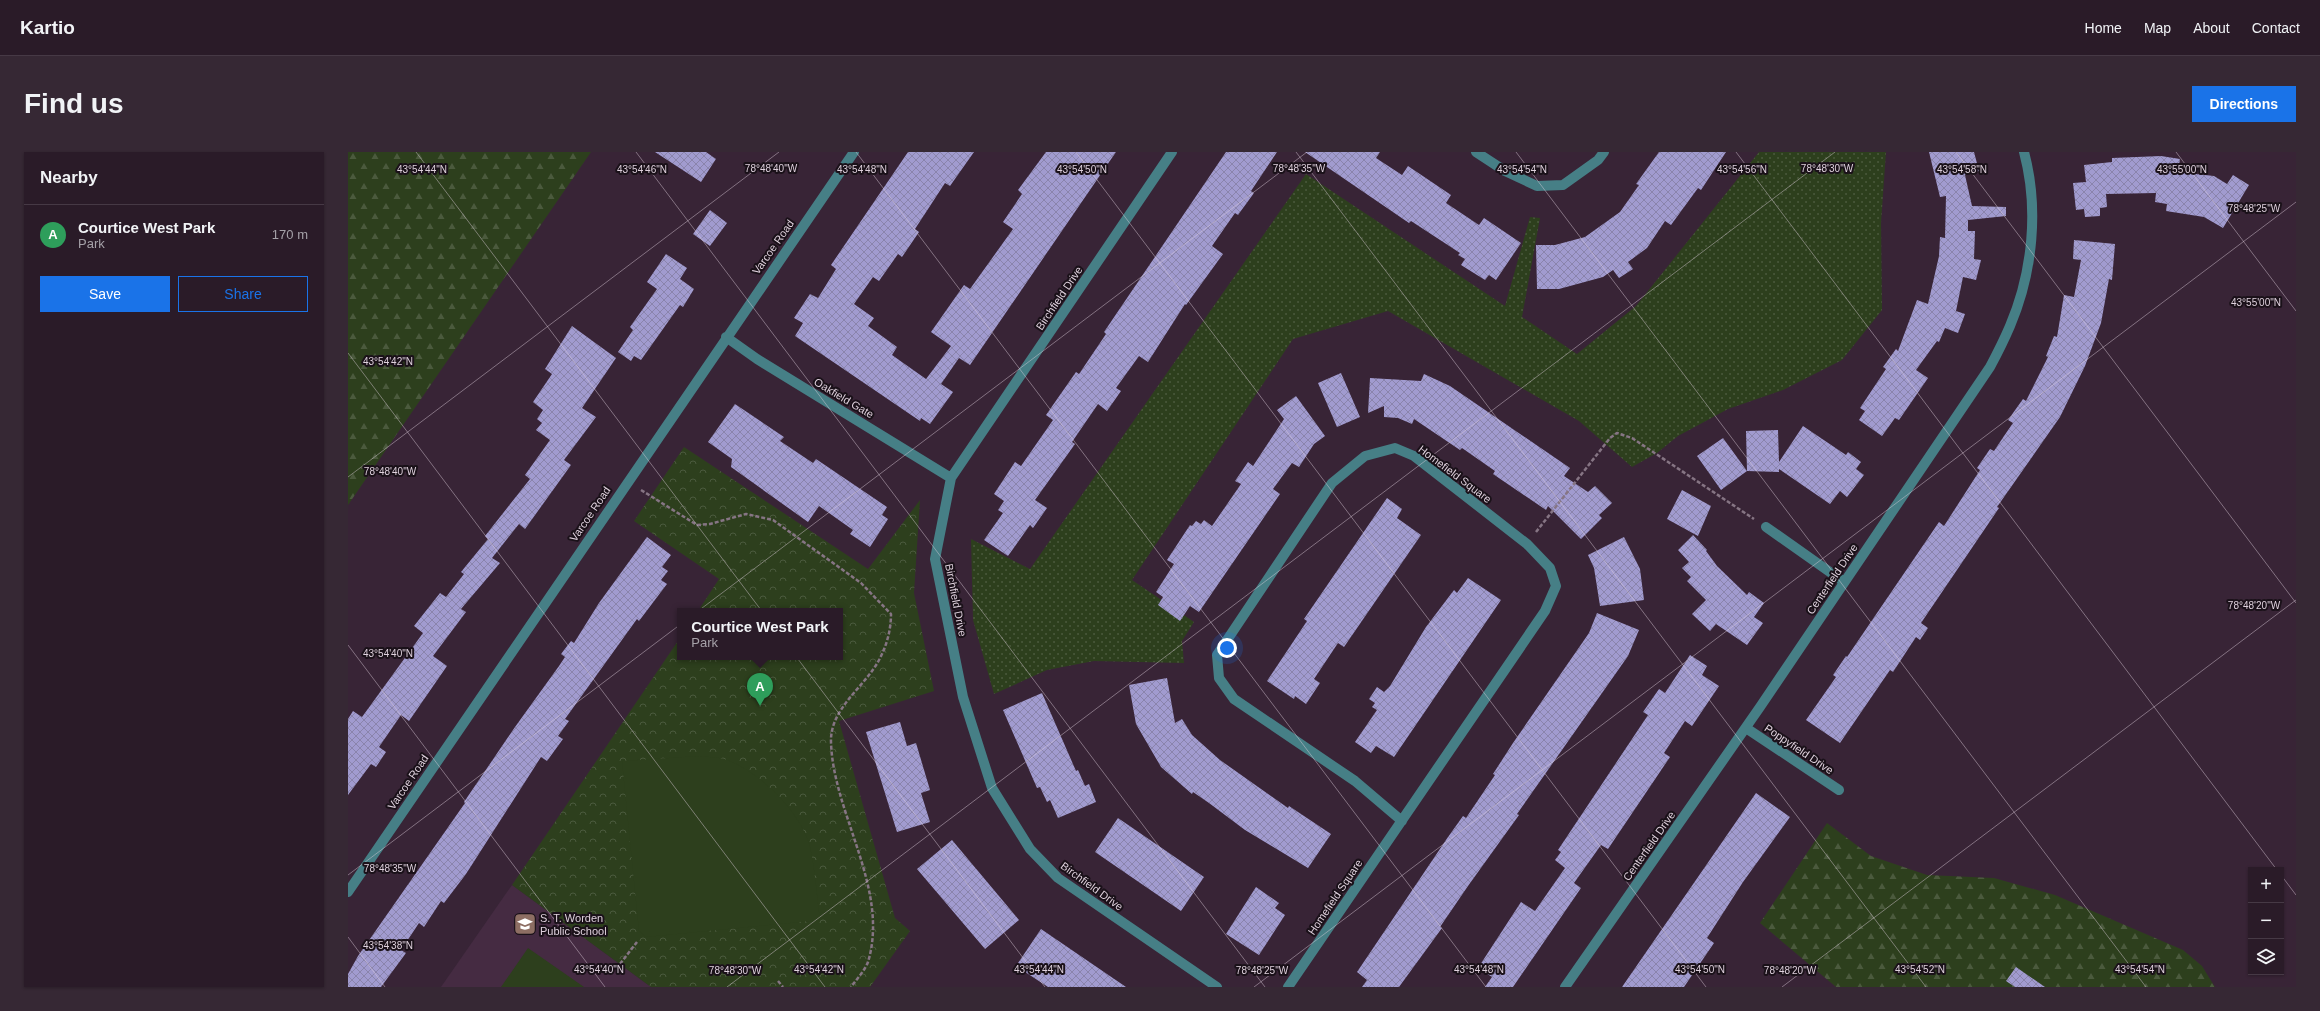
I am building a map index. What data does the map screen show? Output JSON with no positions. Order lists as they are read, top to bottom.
{
  "streets": {
    "street": [
      "Varcoe Road",
      "Birchfield Drive",
      "Oakfield Gate",
      "Homefield Square",
      "Centerfield Drive",
      "Poppyfield Drive"
    ]
  },
  "crossings": [
    ["Varcoe Road", "Oakfield Gate"],
    ["Birchfield Drive", "Oakfield Gate"],
    ["Centerfield Drive", "Poppyfield Drive"]
  ],
  "places": {
    "school or university": ["S. T. Worden Public School"]
  },
  "page": {
    "header": "Kartio",
    "nav": [
      "Home",
      "Map",
      "About",
      "Contact"
    ],
    "buttons": [
      "Directions",
      ["Save", "Share"]
    ],
    "title": "Find us",
    "heading": "Nearby",
    "list": [
      {
        "mark": "A",
        "name": "Courtice West Park",
        "note": "Park",
        "value": "170 m"
      }
    ],
    "popup": ["Courtice West Park", "Park"],
    "pins": "A",
    "map_buttons": ["+", "−"]
  },
  "coordinates": [
    "78°48'40\"W",
    "78°48'35\"W",
    "78°48'30\"W",
    "43°54'44\"N",
    "43°54'46\"N",
    "43°54'48\"N",
    "43°54'50\"N",
    "43°54'54\"N",
    "43°54'56\"N",
    "43°54'58\"N",
    "43°55'00\"N",
    "78°48'25\"W",
    "43°54'42\"N",
    "78°48'20\"W",
    "43°54'40\"N",
    "43°54'38\"N",
    "43°54'52\"N"
  ]
}
